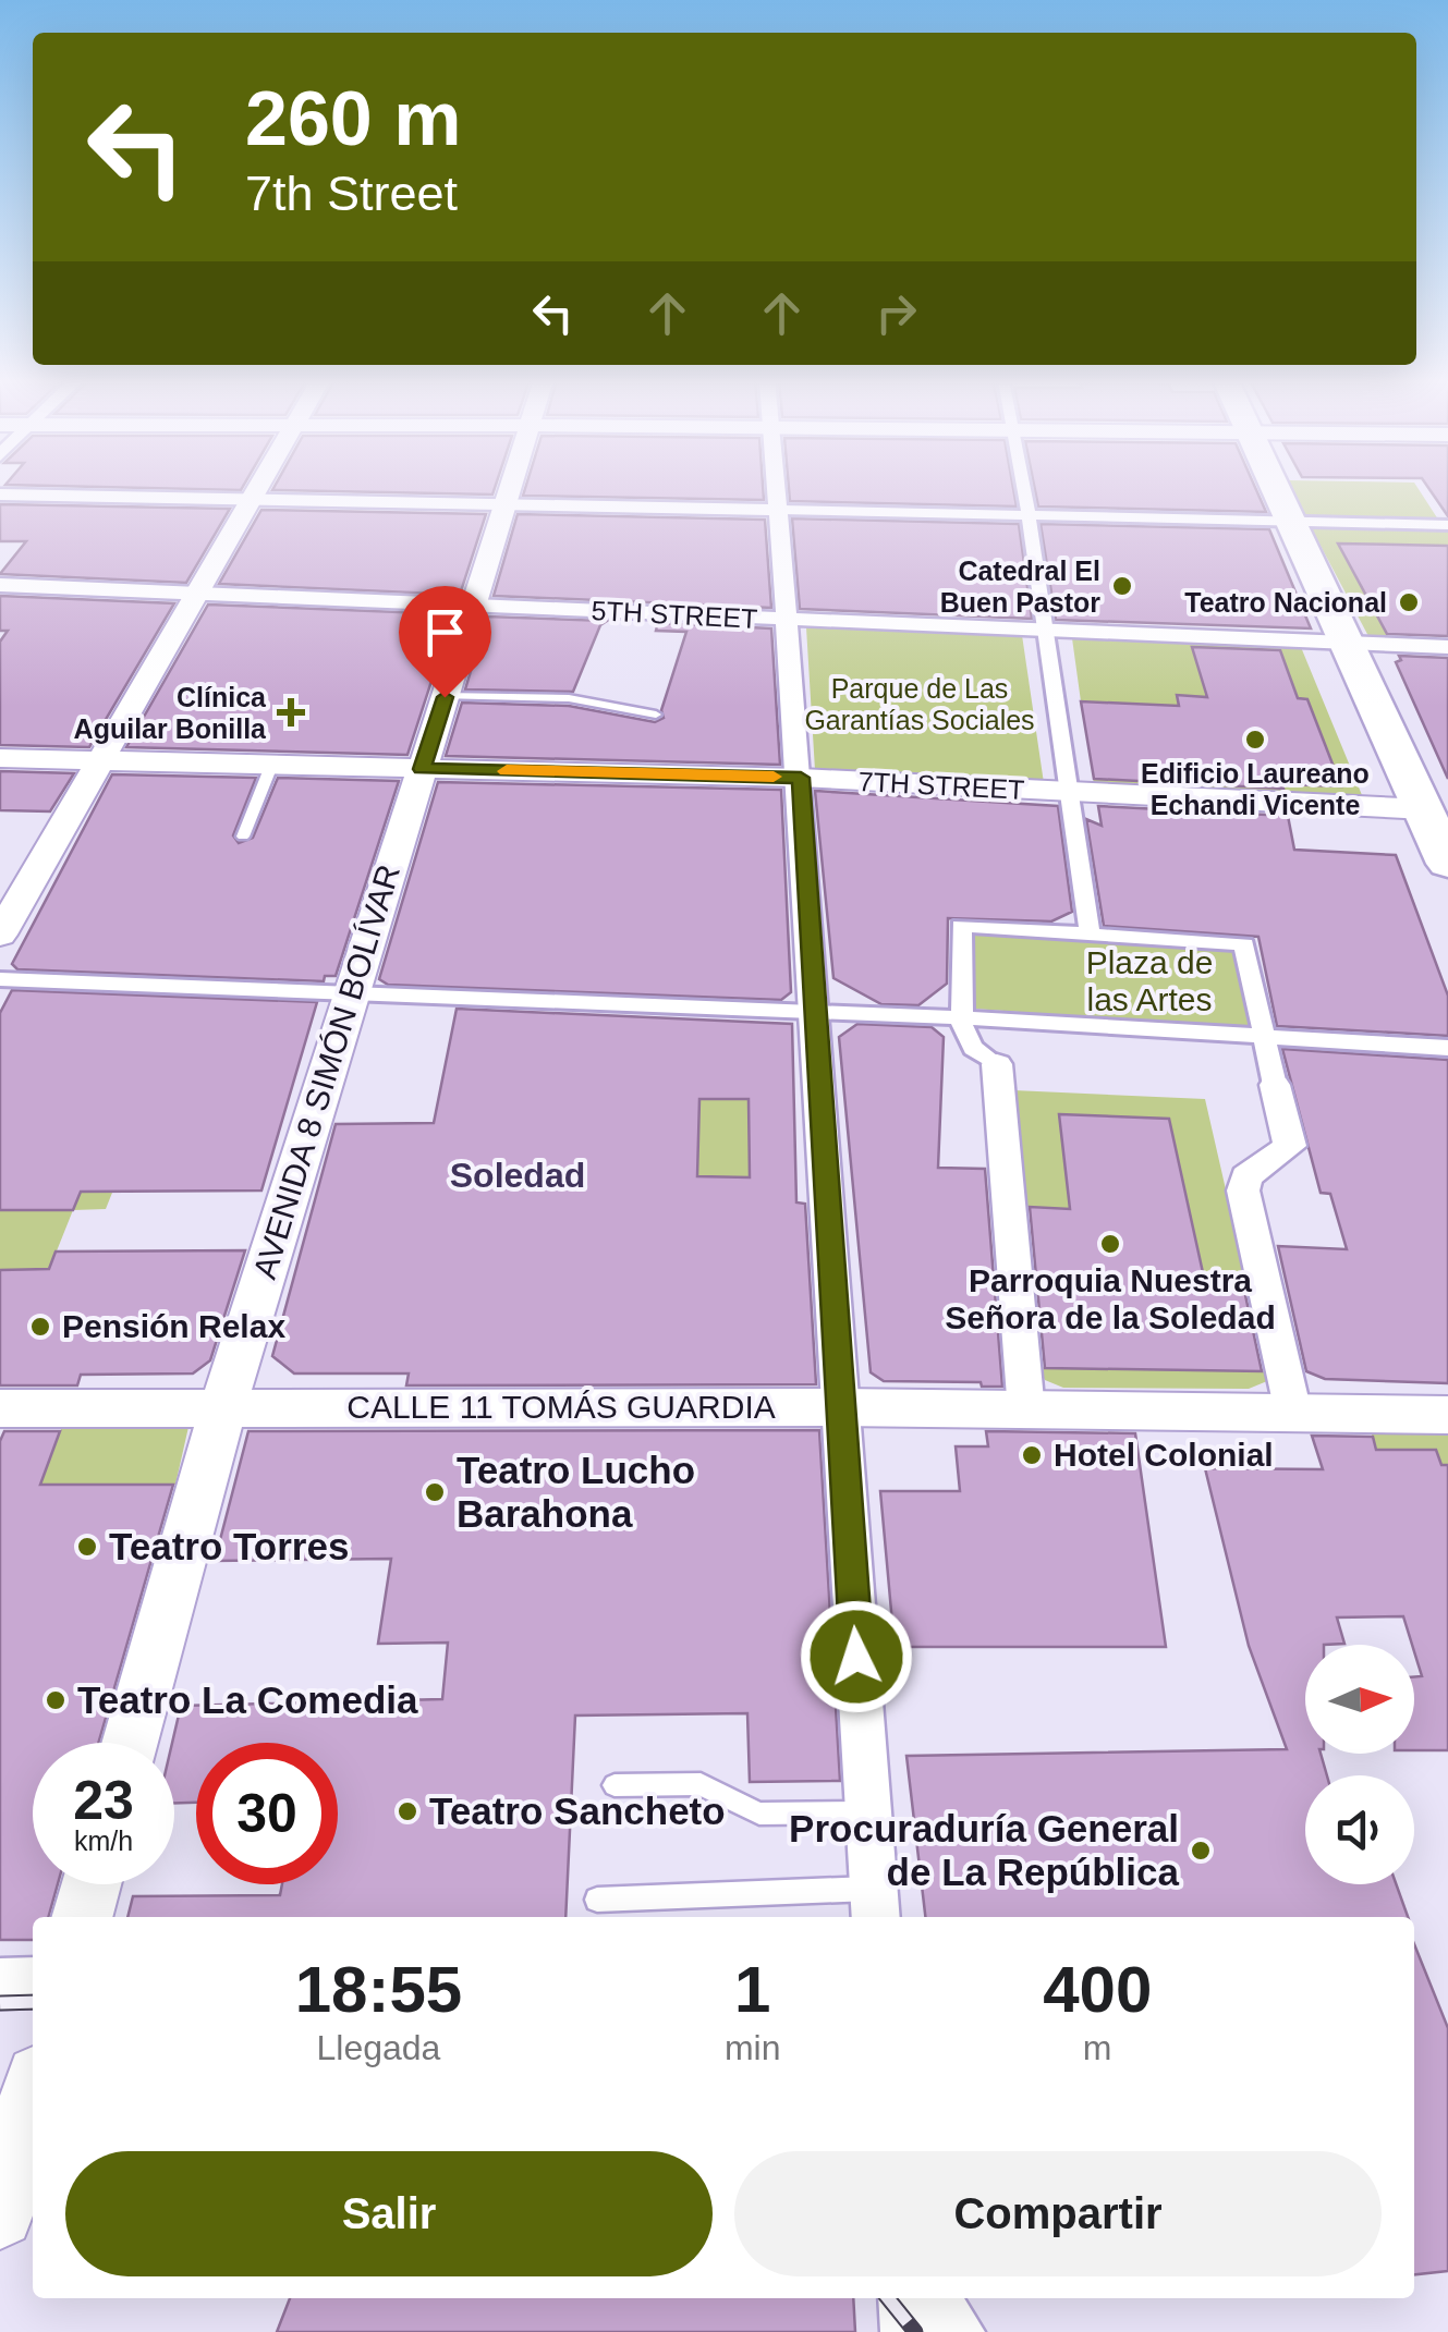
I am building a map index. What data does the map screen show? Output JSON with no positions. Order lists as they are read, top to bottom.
{
  "streets": {
    "street": [
      "5TH STREET",
      "7TH STREET",
      "AVENIDA 8 SIMÓN BOLÍVAR",
      "CALLE 11 TOMÁS GUARDIA"
    ]
  },
  "crossings": [
    ["5TH STREET", "AVENIDA 8 SIMÓN BOLÍVAR"],
    ["7TH STREET", "AVENIDA 8 SIMÓN BOLÍVAR"],
    ["AVENIDA 8 SIMÓN BOLÍVAR", "CALLE 11 TOMÁS GUARDIA"]
  ],
  "districts": ["Soledad"],
  "parks": ["Parque de Las Garantías Sociales", "Plaza de las Artes"],
  "places": {
    "other": [
      "Catedral El Buen Pastor",
      "Teatro Nacional",
      "Edificio Laureano Echandi Vicente",
      "Parroquia Nuestra Señora de la Soledad",
      "Pensión Relax",
      "Hotel Colonial",
      "Teatro Lucho Barahona",
      "Teatro Torres",
      "Teatro La Comedia",
      "Teatro Sancheto",
      "Procuraduría General de La República"
    ],
    "health": ["Clínica Aguilar Bonilla"]
  },
  "north": "right",
  "page": {
    "turn": ["260 m", "7th Street"],
    "speed": "23 km/h",
    "limit": "30",
    "eta": [
      "18:55",
      "Llegada",
      "1",
      "min",
      "400",
      "m"
    ],
    "buttons": ["Salir", "Compartir"]
  }
}
